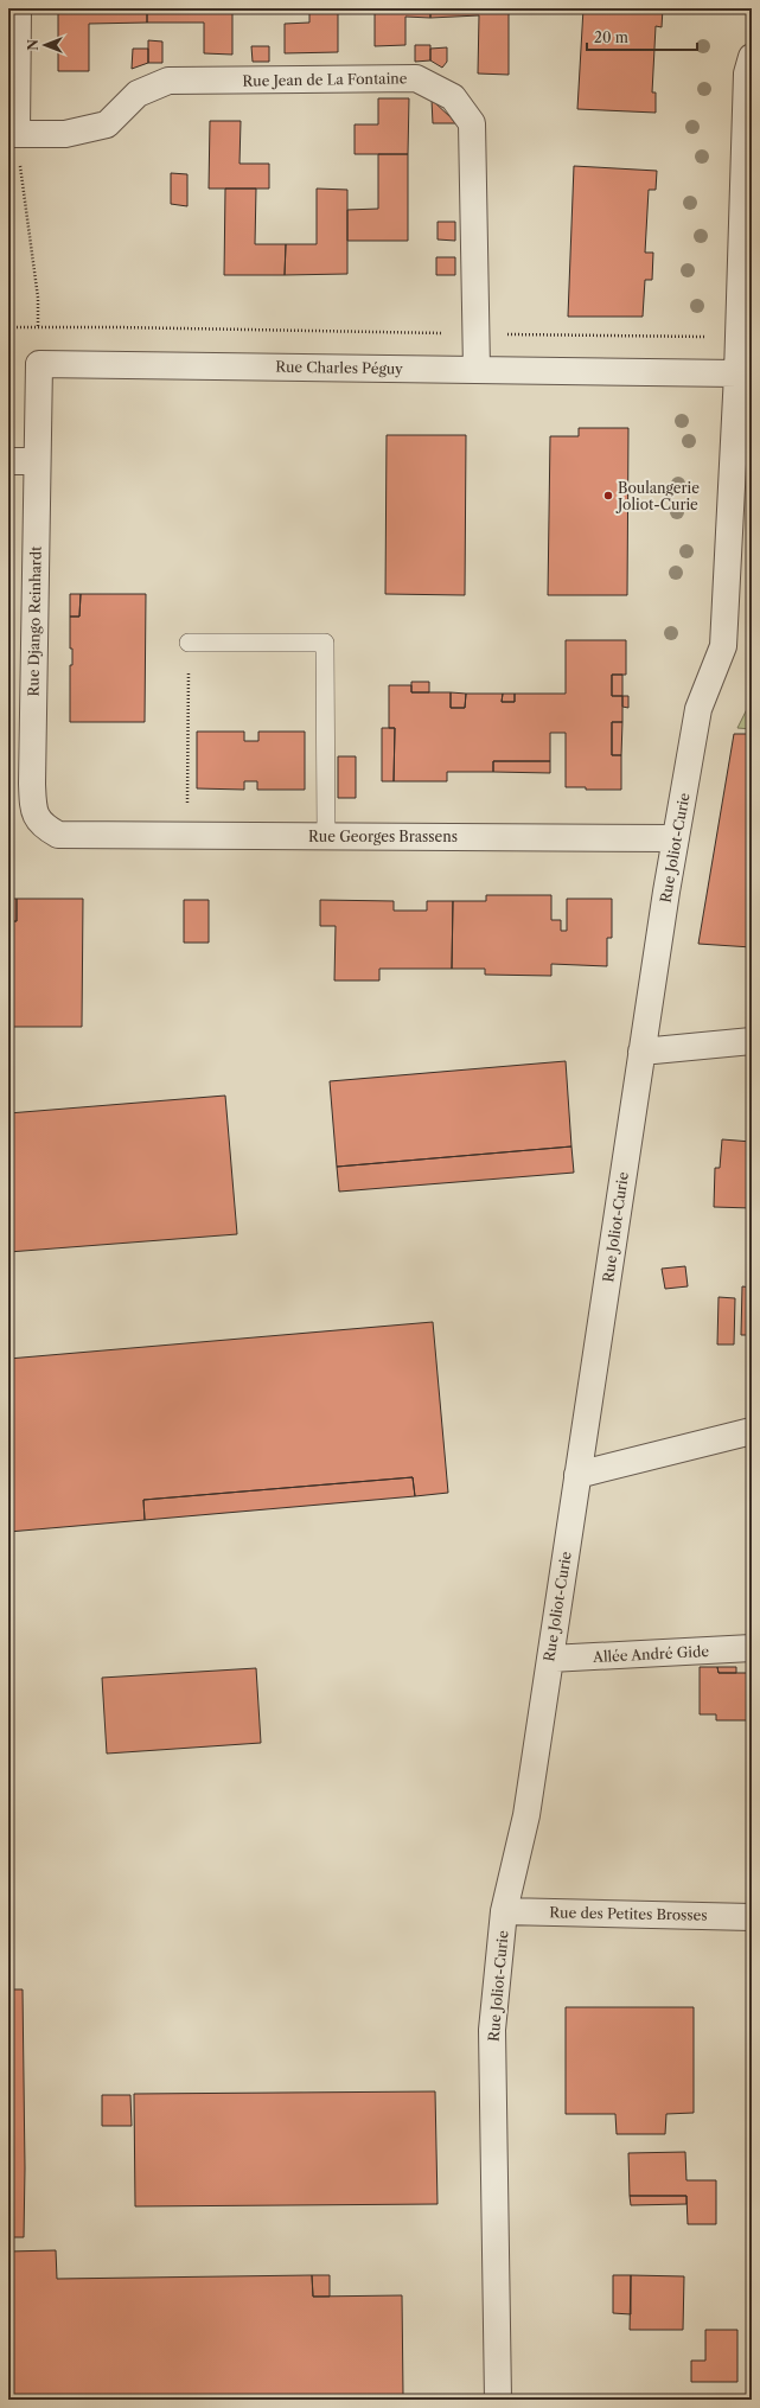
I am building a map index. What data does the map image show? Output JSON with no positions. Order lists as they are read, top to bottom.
{
  "streets": {
    "street": [
      "Rue Jean de La Fontaine",
      "Rue Charles Péguy",
      "Rue Django Reinhardt",
      "Rue Georges Brassens",
      "Rue Joliot-Curie",
      "Allée André Gide",
      "Rue des Petites Brosses"
    ]
  },
  "crossings": [
    ["Rue Jean de La Fontaine", "Rue Charles Péguy"],
    ["Rue Charles Péguy", "Rue Django Reinhardt"],
    ["Rue Charles Péguy", "Rue Joliot-Curie"],
    ["Rue Django Reinhardt", "Rue Georges Brassens"],
    ["Rue Georges Brassens", "Rue Joliot-Curie"],
    ["Rue Joliot-Curie", "Allée André Gide"],
    ["Rue Joliot-Curie", "Rue des Petites Brosses"]
  ],
  "places": ["Boulangerie Joliot-Curie"],
  "scale_bar": "20 m",
  "north": "left"
}
